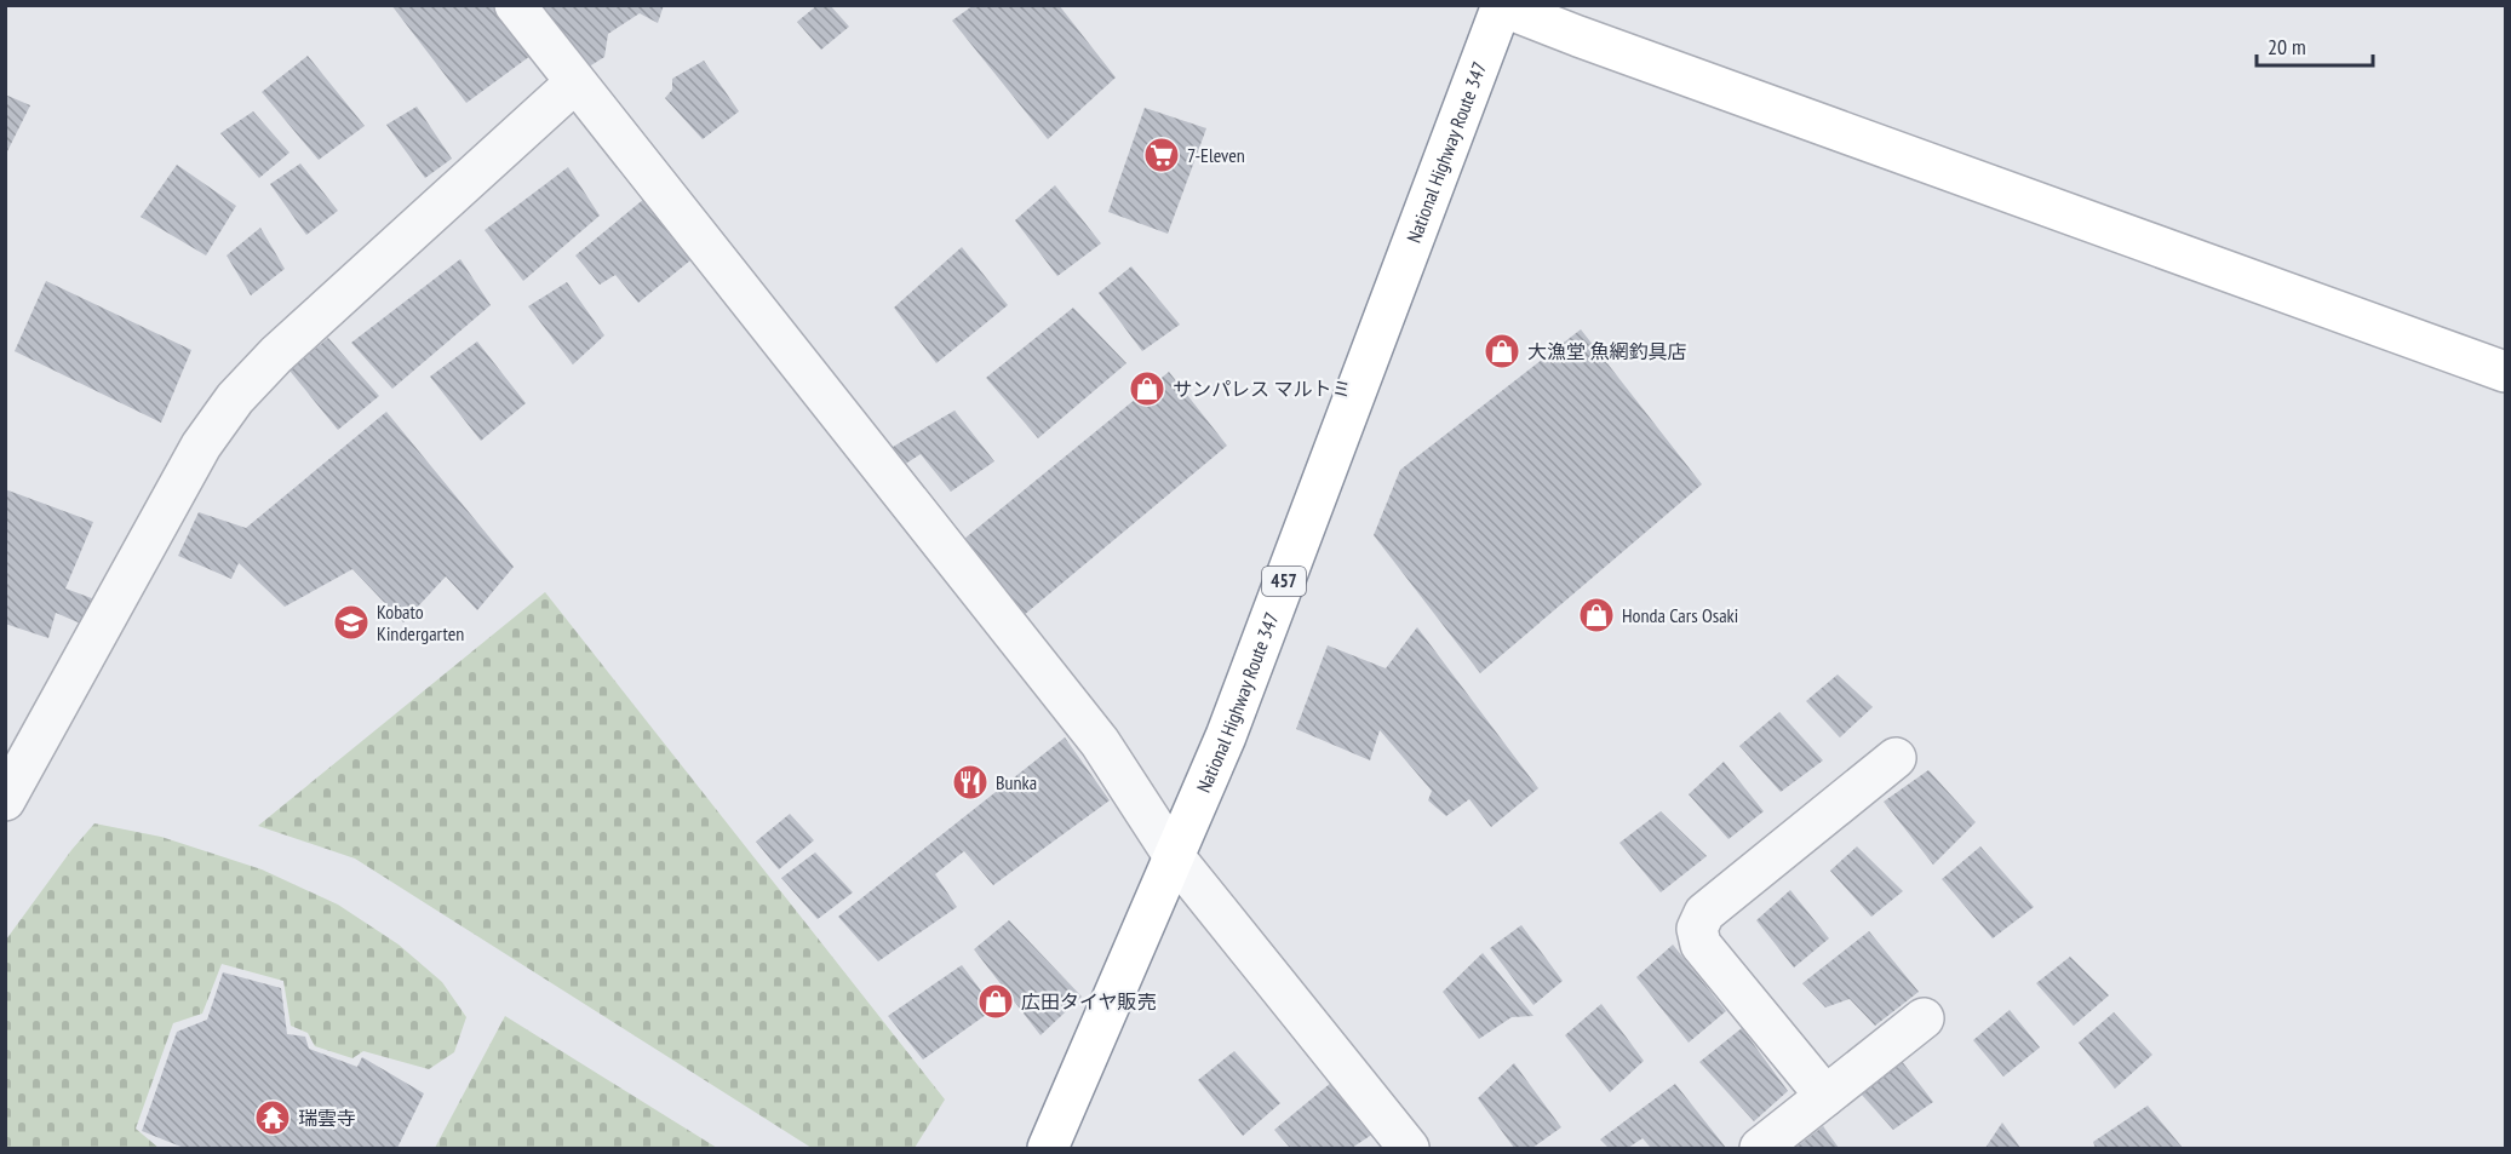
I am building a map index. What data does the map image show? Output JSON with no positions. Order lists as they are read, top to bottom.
{
  "streets": {
    "main road": ["National Highway Route 347", "457"]
  },
  "places": {
    "supermarket": ["7-Eleven"],
    "shop": [
      "大漁堂 魚網釣具店",
      "サンパレス マルトミ",
      "Honda Cars Osaki",
      "広田タイヤ販売"
    ],
    "school or university": ["Kobato Kindergarten"],
    "restaurant": ["Bunka"],
    "temple": ["瑞雲寺"]
  },
  "scale_bar": "20 m"
}
